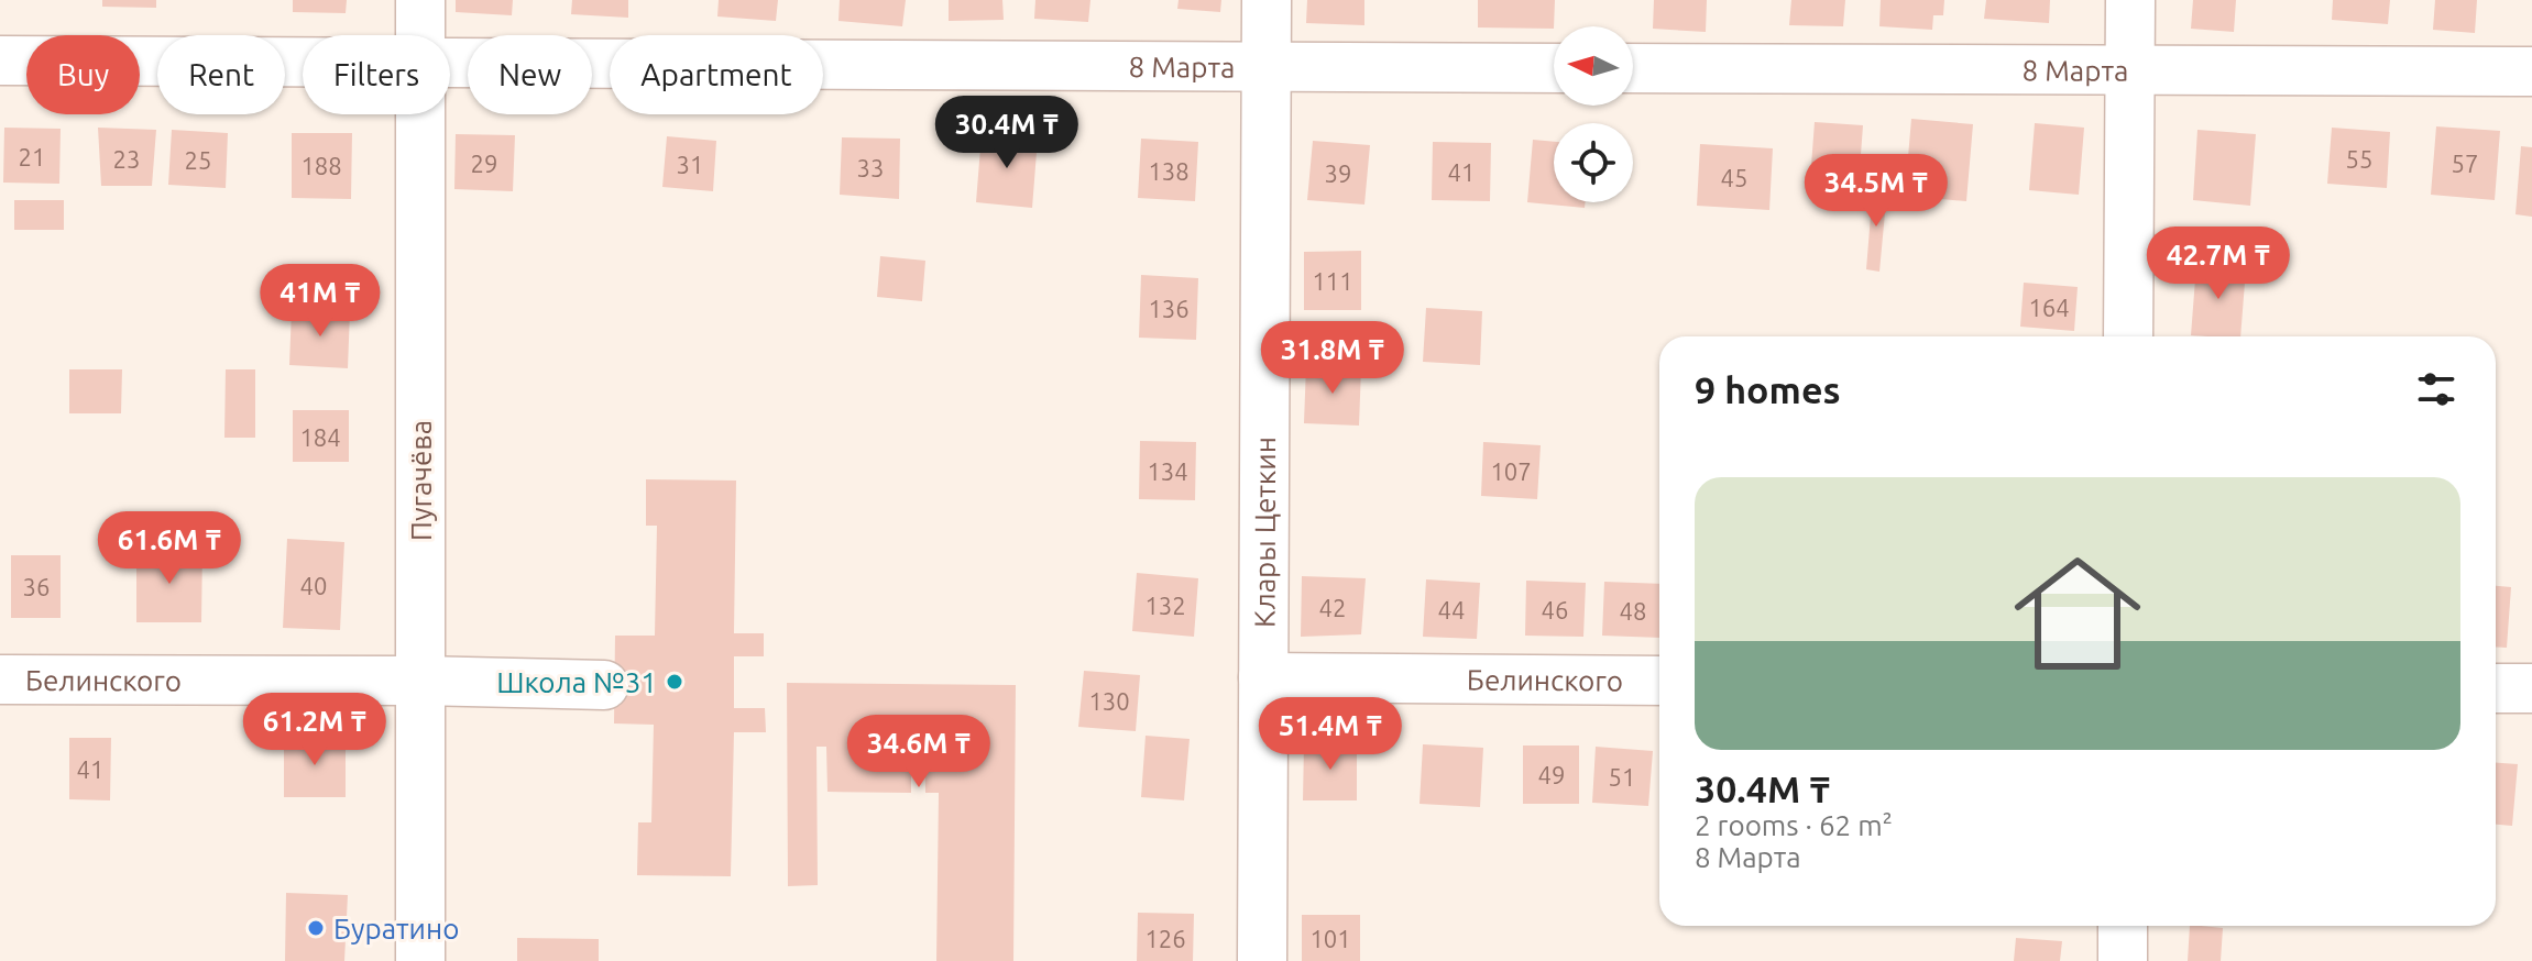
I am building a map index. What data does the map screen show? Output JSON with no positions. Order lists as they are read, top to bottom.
{
  "streets": {
    "street": [
      "8 Марта",
      "Пугачёва",
      "Клары Цеткин",
      "Белинского"
    ]
  },
  "crossings": [
    ["8 Марта", "Клары Цеткин"],
    ["Пугачёва", "Белинского"],
    ["Клары Цеткин", "Белинского"]
  ],
  "places": ["Школа №31", "Буратино"],
  "house_numbers": [
    "21",
    "23",
    "55",
    "25",
    "29",
    "57",
    "31",
    "188",
    "33",
    "138",
    "41",
    "39",
    "45",
    "111",
    "164",
    "136",
    "184",
    "134",
    "107",
    "40",
    "36",
    "132",
    "42",
    "44",
    "46",
    "48",
    "130",
    "41",
    "49",
    "51",
    "126",
    "101"
  ],
  "north": "left",
  "page": {
    "chip": [
      "Buy",
      "Rent",
      "Filters",
      "New",
      "Apartment"
    ],
    "price": [
      "30.4M ₸",
      "34.5M ₸",
      "42.7M ₸",
      "41M ₸",
      "31.8M ₸",
      "61.6M ₸",
      "61.2M ₸",
      "51.4M ₸",
      "34.6M ₸"
    ],
    "heading": "9 homes",
    "list": [
      {
        "name": "30.4M ₸",
        "note": "2 rooms · 62 m² · 8 Марта"
      }
    ]
  }
}
